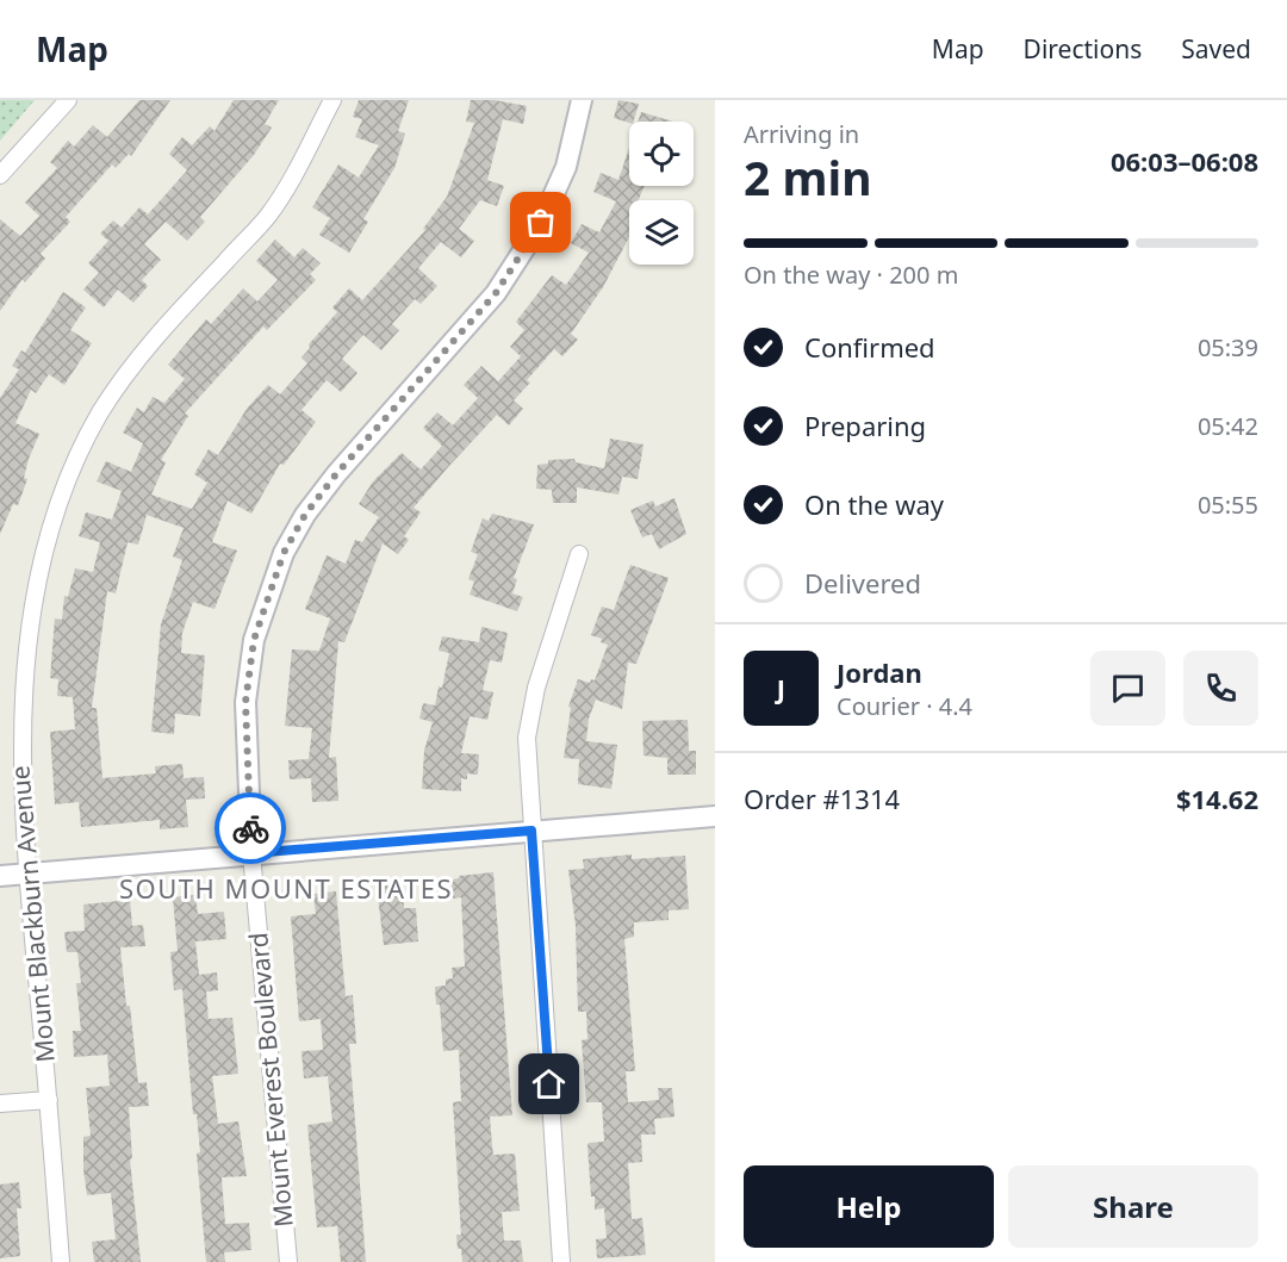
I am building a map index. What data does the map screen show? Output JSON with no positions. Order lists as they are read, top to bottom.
{
  "streets": {
    "street": ["Mount Blackburn Avenue", "Mount Everest Boulevard"]
  },
  "districts": ["SOUTH MOUNT ESTATES"],
  "page": {
    "header": "Map",
    "nav": ["Map", "Directions", "Saved"],
    "heading": ["2 min", "Arriving in", "06:03–06:08"],
    "panel": [
      "Jordan",
      "Courier · 4.4",
      "Order #1314",
      "$14.62"
    ],
    "bar": "On the way · 200 m",
    "list": [
      ["Confirmed", "05:39"],
      ["Preparing", "05:42"],
      ["On the way", "05:55"],
      "Delivered"
    ],
    "round": "J",
    "buttons": ["Help", "Share"]
  }
}
